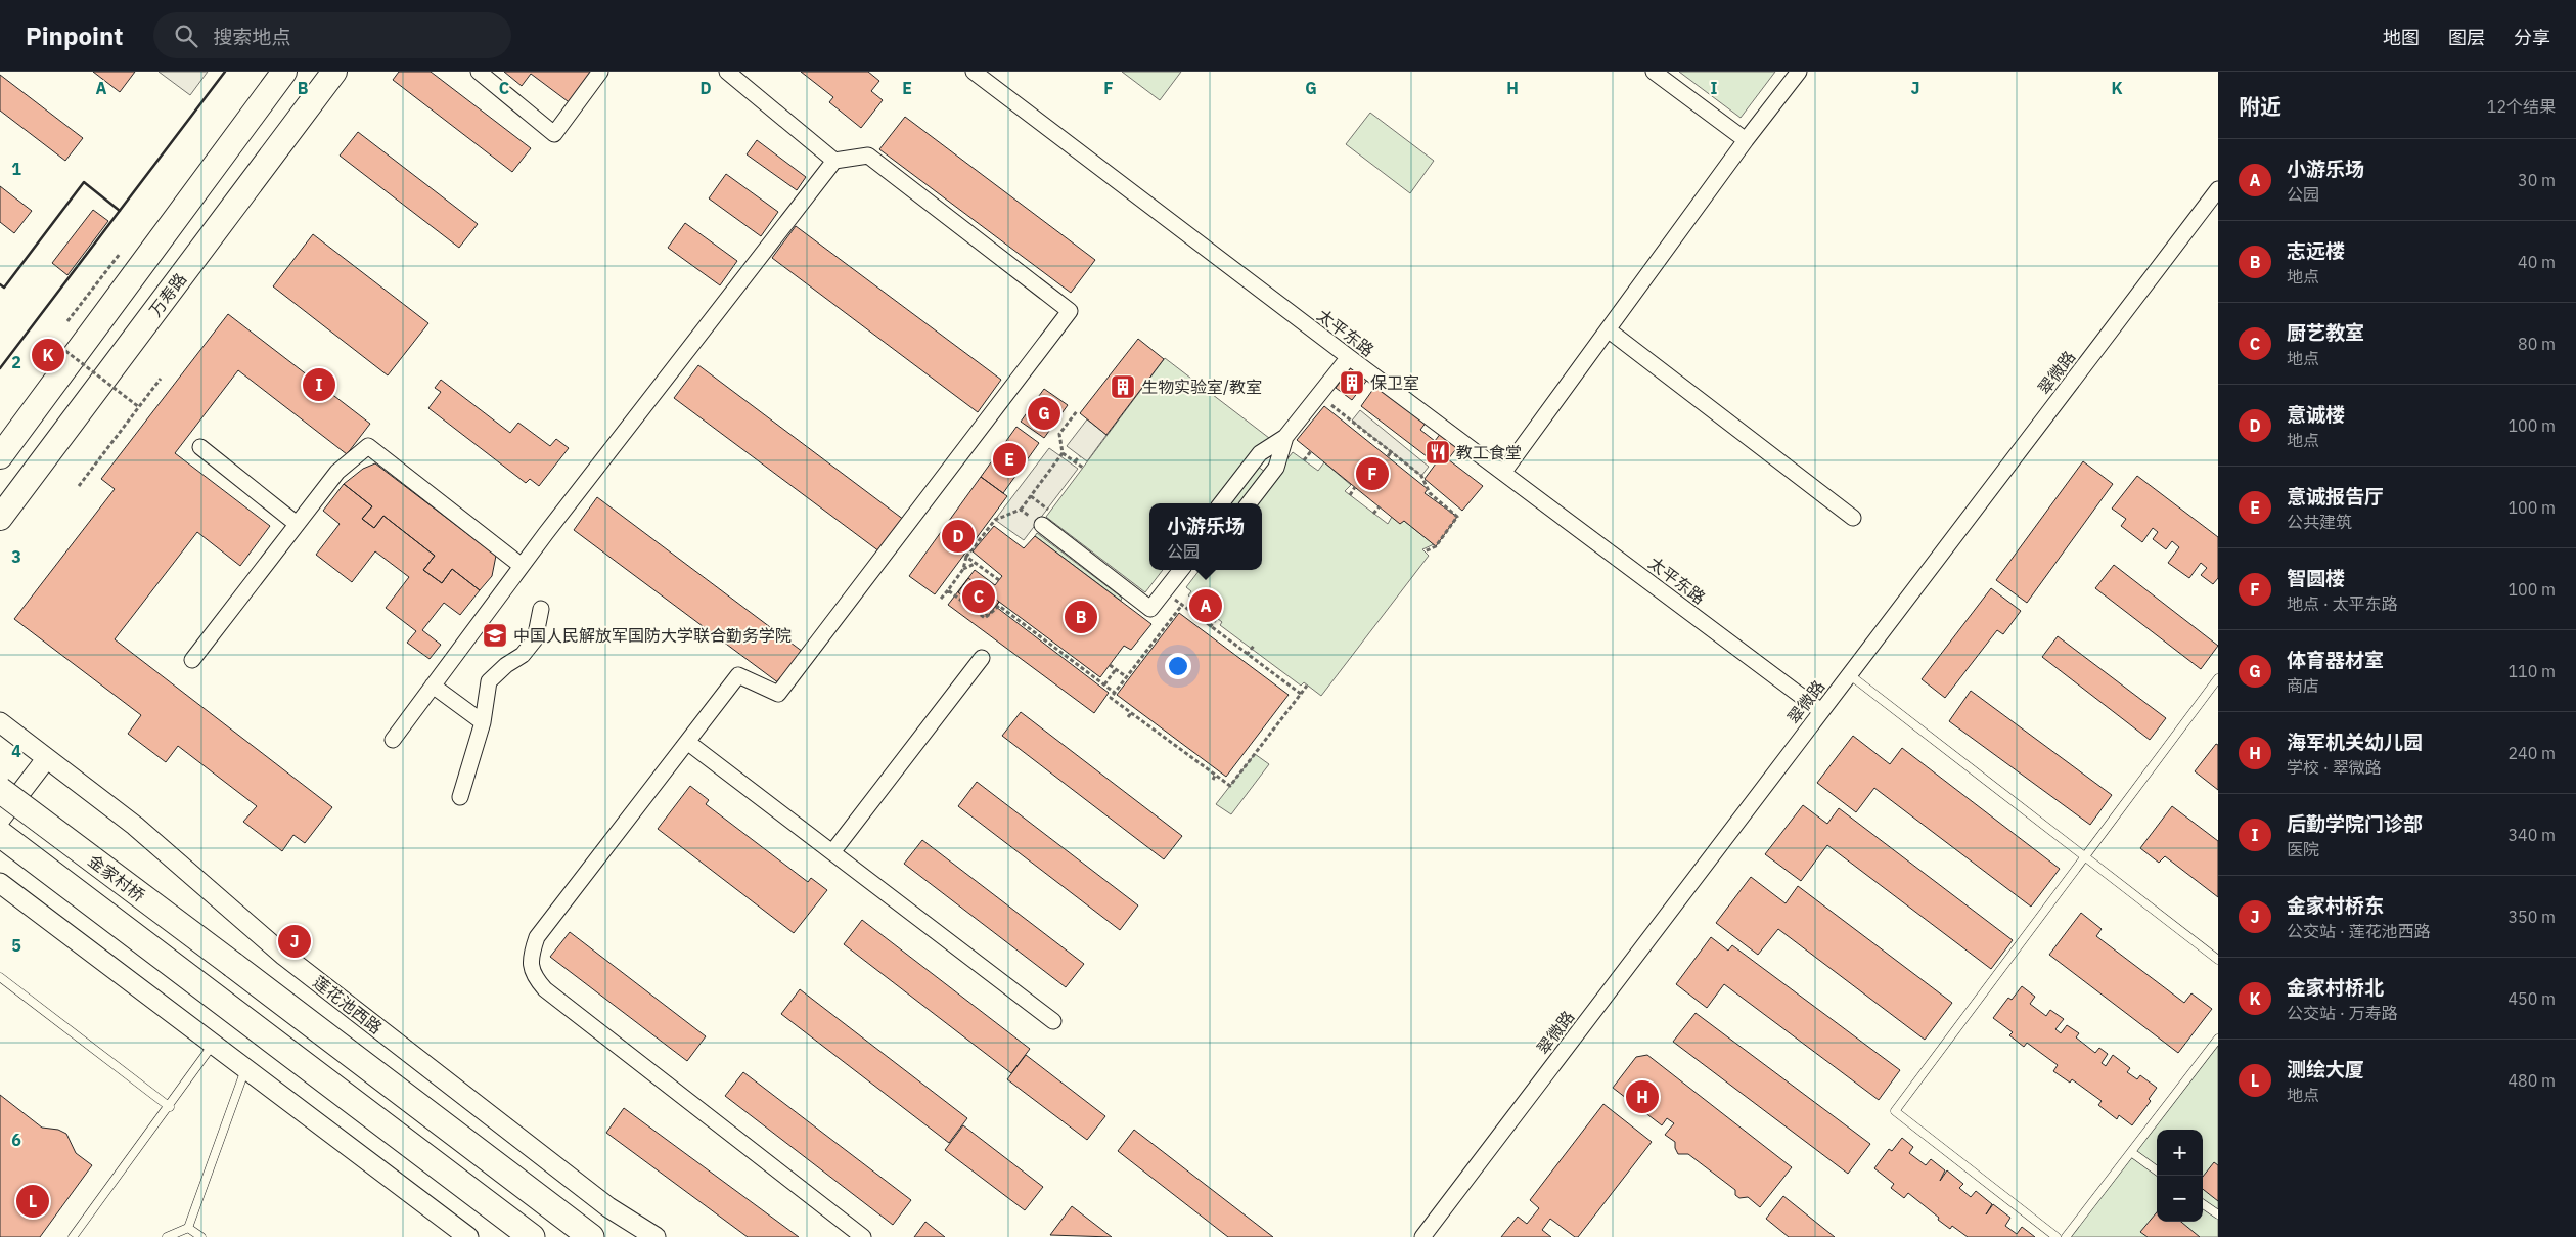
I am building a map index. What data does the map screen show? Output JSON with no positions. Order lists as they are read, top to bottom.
{
  "streets": {
    "highway": ["金家村桥"],
    "main road": ["万寿路"],
    "street": ["太平东路", "翠微路", "莲花池西路"]
  },
  "crossings": [
    ["太平东路", "翠微路"]
  ],
  "places": {
    "building": ["保卫室", "生物实验室/教室"],
    "restaurant": ["教工食堂"],
    "school or university": ["中国人民解放军国防大学联合勤务学院"]
  },
  "page": {
    "header": "Pinpoint",
    "search": "搜索地点",
    "nav": ["地图", "图层", "分享"],
    "heading": ["附近", "12个结果"],
    "list": [
      {
        "mark": "A",
        "name": "小游乐场",
        "note": "公园",
        "value": "30 m"
      },
      {
        "mark": "B",
        "name": "志远楼",
        "note": "地点",
        "value": "40 m"
      },
      {
        "mark": "C",
        "name": "厨艺教室",
        "note": "地点",
        "value": "80 m"
      },
      {
        "mark": "D",
        "name": "意诚楼",
        "note": "地点",
        "value": "100 m"
      },
      {
        "mark": "E",
        "name": "意诚报告厅",
        "note": "公共建筑",
        "value": "100 m"
      },
      {
        "mark": "F",
        "name": "智圆楼",
        "note": "地点 · 太平东路",
        "value": "100 m"
      },
      {
        "mark": "G",
        "name": "体育器材室",
        "note": "商店",
        "value": "110 m"
      },
      {
        "mark": "H",
        "name": "海军机关幼儿园",
        "note": "学校 · 翠微路",
        "value": "240 m"
      },
      {
        "mark": "I",
        "name": "后勤学院门诊部",
        "note": "医院",
        "value": "340 m"
      },
      {
        "mark": "J",
        "name": "金家村桥东",
        "note": "公交站 · 莲花池西路",
        "value": "350 m"
      },
      {
        "mark": "K",
        "name": "金家村桥北",
        "note": "公交站 · 万寿路",
        "value": "450 m"
      },
      {
        "mark": "L",
        "name": "测绘大厦",
        "note": "地点",
        "value": "480 m"
      }
    ],
    "pins": [
      "K",
      "I",
      "G",
      "E",
      "F",
      "D",
      "C",
      "A",
      "B",
      "J",
      "H",
      "L"
    ],
    "popup": ["小游乐场", "公园"],
    "map_buttons": ["+", "−"]
  },
  "grid": {
    "columns": [
      "A",
      "B",
      "C",
      "D",
      "E",
      "F",
      "G",
      "H",
      "I",
      "J",
      "K"
    ],
    "rows": [
      "1",
      "2",
      "3",
      "4",
      "5",
      "6"
    ]
  }
}
